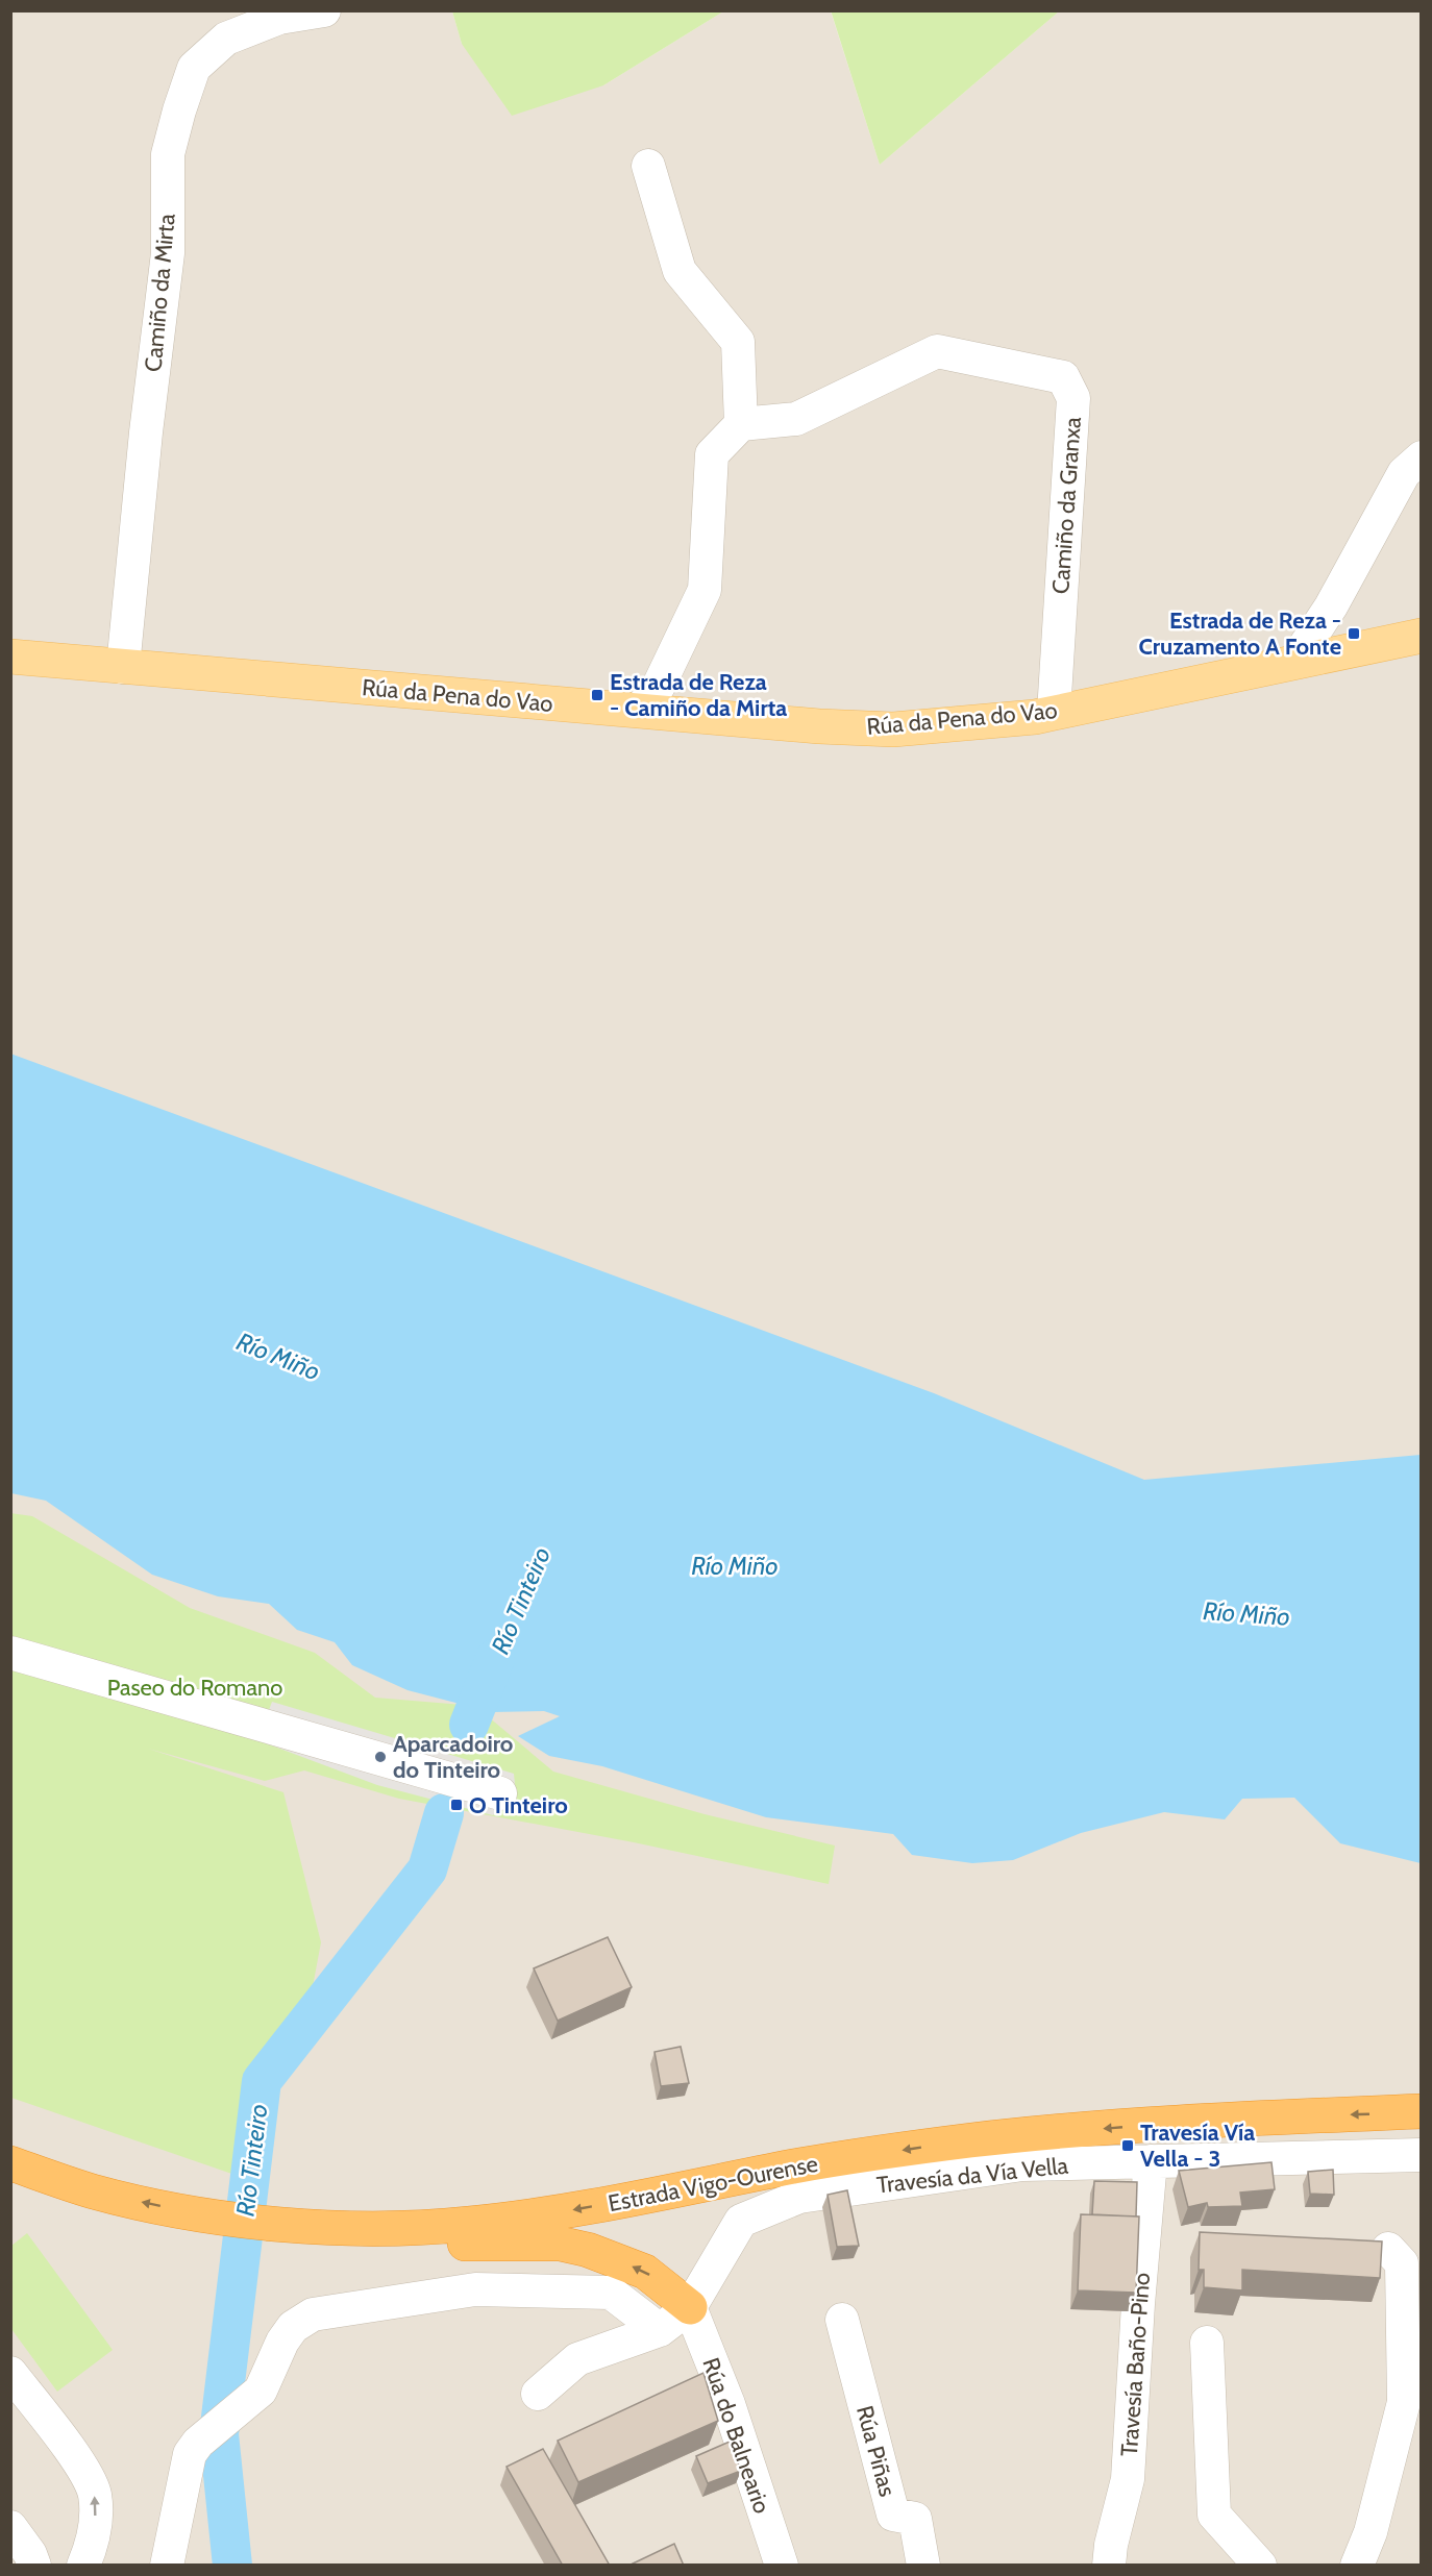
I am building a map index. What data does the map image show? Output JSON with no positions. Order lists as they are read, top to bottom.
{
  "streets": {
    "highway": ["Estrada Vigo-Ourense"],
    "main road": ["Rúa da Pena do Vao"],
    "street": [
      "Camiño da Mirta",
      "Camiño da Granxa",
      "Travesía da Vía Vella",
      "Travesía Baño-Pino",
      "Rúa do Balneario",
      "Rúa Piñas"
    ]
  },
  "crossings": [
    ["Camiño da Mirta", "Rúa da Pena do Vao"],
    ["Camiño da Granxa", "Rúa da Pena do Vao"],
    ["Travesía da Vía Vella", "Travesía Baño-Pino"],
    ["Travesía da Vía Vella", "Rúa do Balneario"]
  ],
  "one_way": ["Estrada Vigo-Ourense"],
  "water": ["Río Miño", "Río Tinteiro"],
  "parks": ["Paseo do Romano"],
  "places": {
    "transit": [
      "Estrada de Reza - Cruzamento A Fonte",
      "Estrada de Reza - Camiño da Mirta",
      "O Tinteiro",
      "Travesía Vía Vella - 3"
    ],
    "other": ["Aparcadoiro do Tinteiro"]
  }
}
